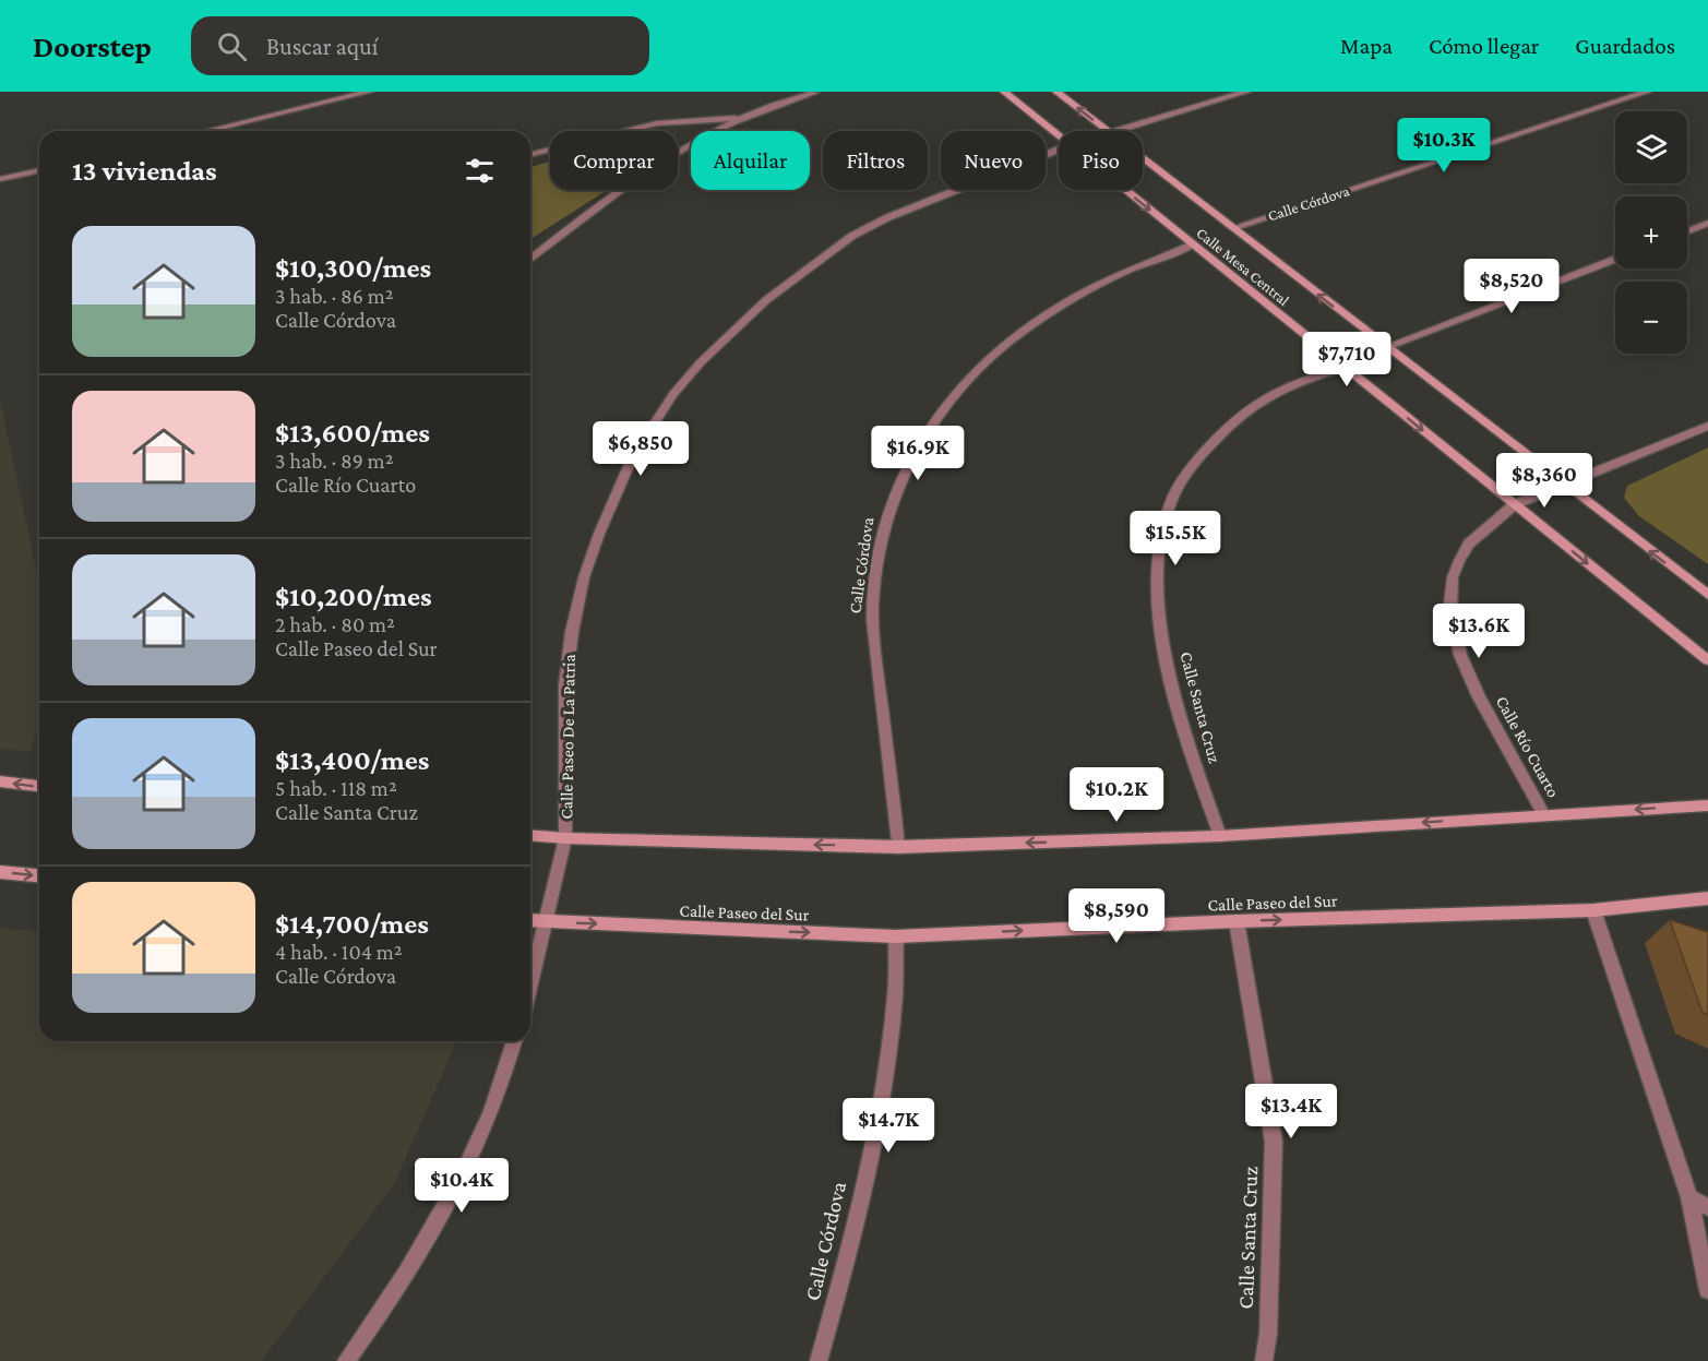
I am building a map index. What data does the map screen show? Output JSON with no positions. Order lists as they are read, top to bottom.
{
  "streets": {
    "main road": ["Calle Mesa Central", "Calle Paseo del Sur"],
    "street": [
      "Calle Córdova",
      "Calle Santa Cruz",
      "Calle Paseo De La Patria",
      "Calle Río Cuarto"
    ]
  },
  "crossings": [
    ["Calle Córdova", "Calle Mesa Central"],
    ["Calle Córdova", "Calle Paseo del Sur"],
    ["Calle Mesa Central", "Calle Santa Cruz"],
    ["Calle Mesa Central", "Calle Río Cuarto"],
    ["Calle Santa Cruz", "Calle Paseo del Sur"],
    ["Calle Paseo De La Patria", "Calle Paseo del Sur"]
  ],
  "page": {
    "header": "Doorstep",
    "search": "Buscar aquí",
    "nav": ["Mapa", "Cómo llegar", "Guardados"],
    "map_buttons": ["+", "−"],
    "price": [
      "$10.3K",
      "$8,520",
      "$7,710",
      "$6,850",
      "$16.9K",
      "$8,360",
      "$15.5K",
      "$13.6K",
      "$10.2K",
      "$8,590",
      "$13.4K",
      "$14.7K",
      "$10.4K"
    ],
    "chip": [
      "Comprar",
      "Alquilar",
      "Filtros",
      "Nuevo",
      "Piso"
    ],
    "heading": "13 viviendas",
    "list": [
      {
        "name": "$10,300/mes",
        "note": "3 hab. · 86 m² · Calle Córdova"
      },
      {
        "name": "$13,600/mes",
        "note": "3 hab. · 89 m² · Calle Río Cuarto"
      },
      {
        "name": "$10,200/mes",
        "note": "2 hab. · 80 m² · Calle Paseo del Sur"
      },
      {
        "name": "$13,400/mes",
        "note": "5 hab. · 118 m² · Calle Santa Cruz"
      },
      {
        "name": "$14,700/mes",
        "note": "4 hab. · 104 m² · Calle Córdova"
      }
    ]
  }
}
